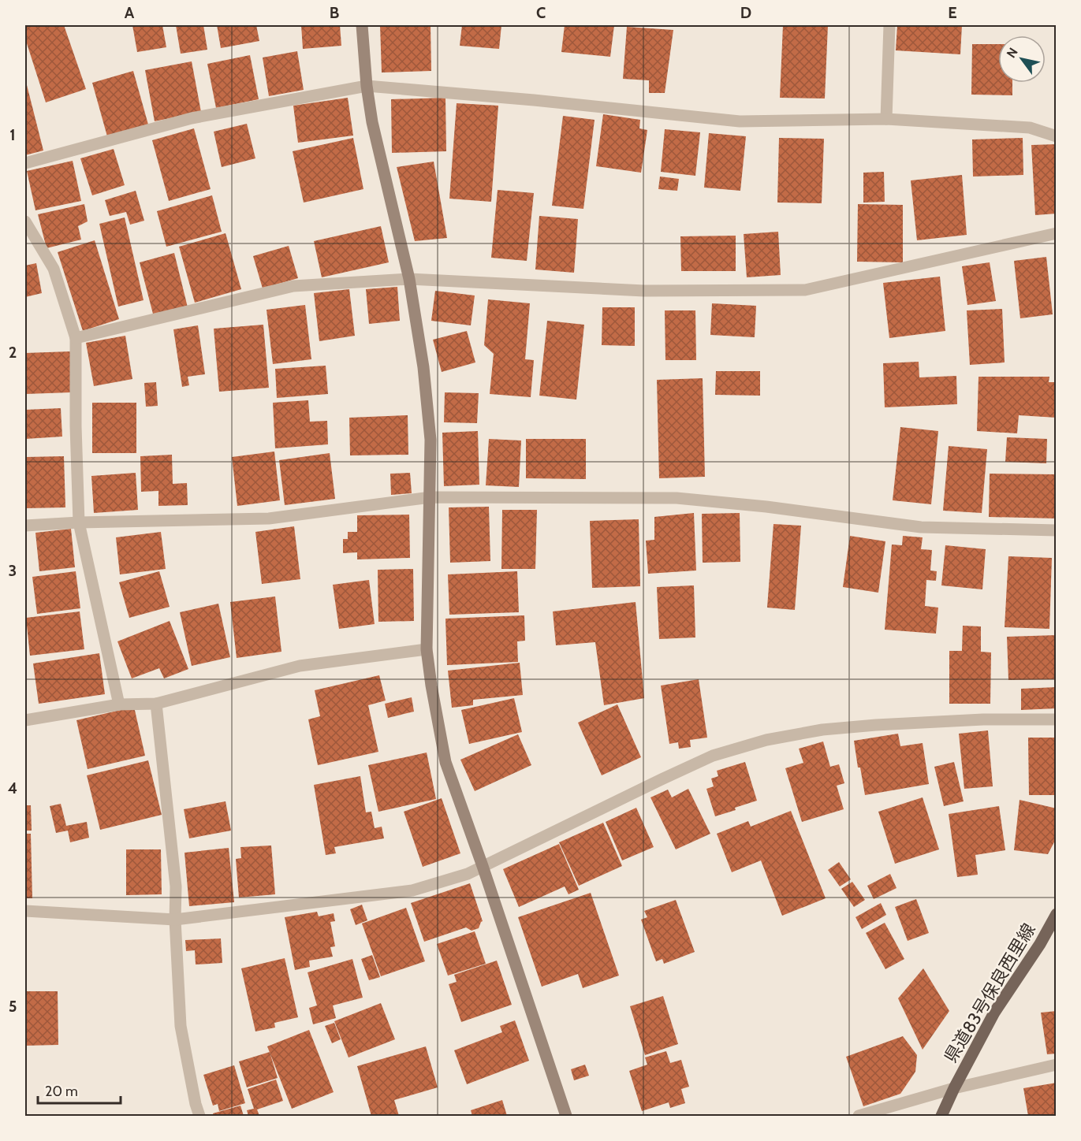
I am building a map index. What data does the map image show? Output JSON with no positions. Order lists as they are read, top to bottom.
{
  "streets": {
    "main road": ["県道83号保良西里線"]
  },
  "scale_bar": "20 m",
  "north": "top left",
  "grid": {
    "columns": [
      "A",
      "B",
      "C",
      "D",
      "E"
    ],
    "rows": [
      "1",
      "2",
      "3",
      "4",
      "5"
    ]
  }
}
